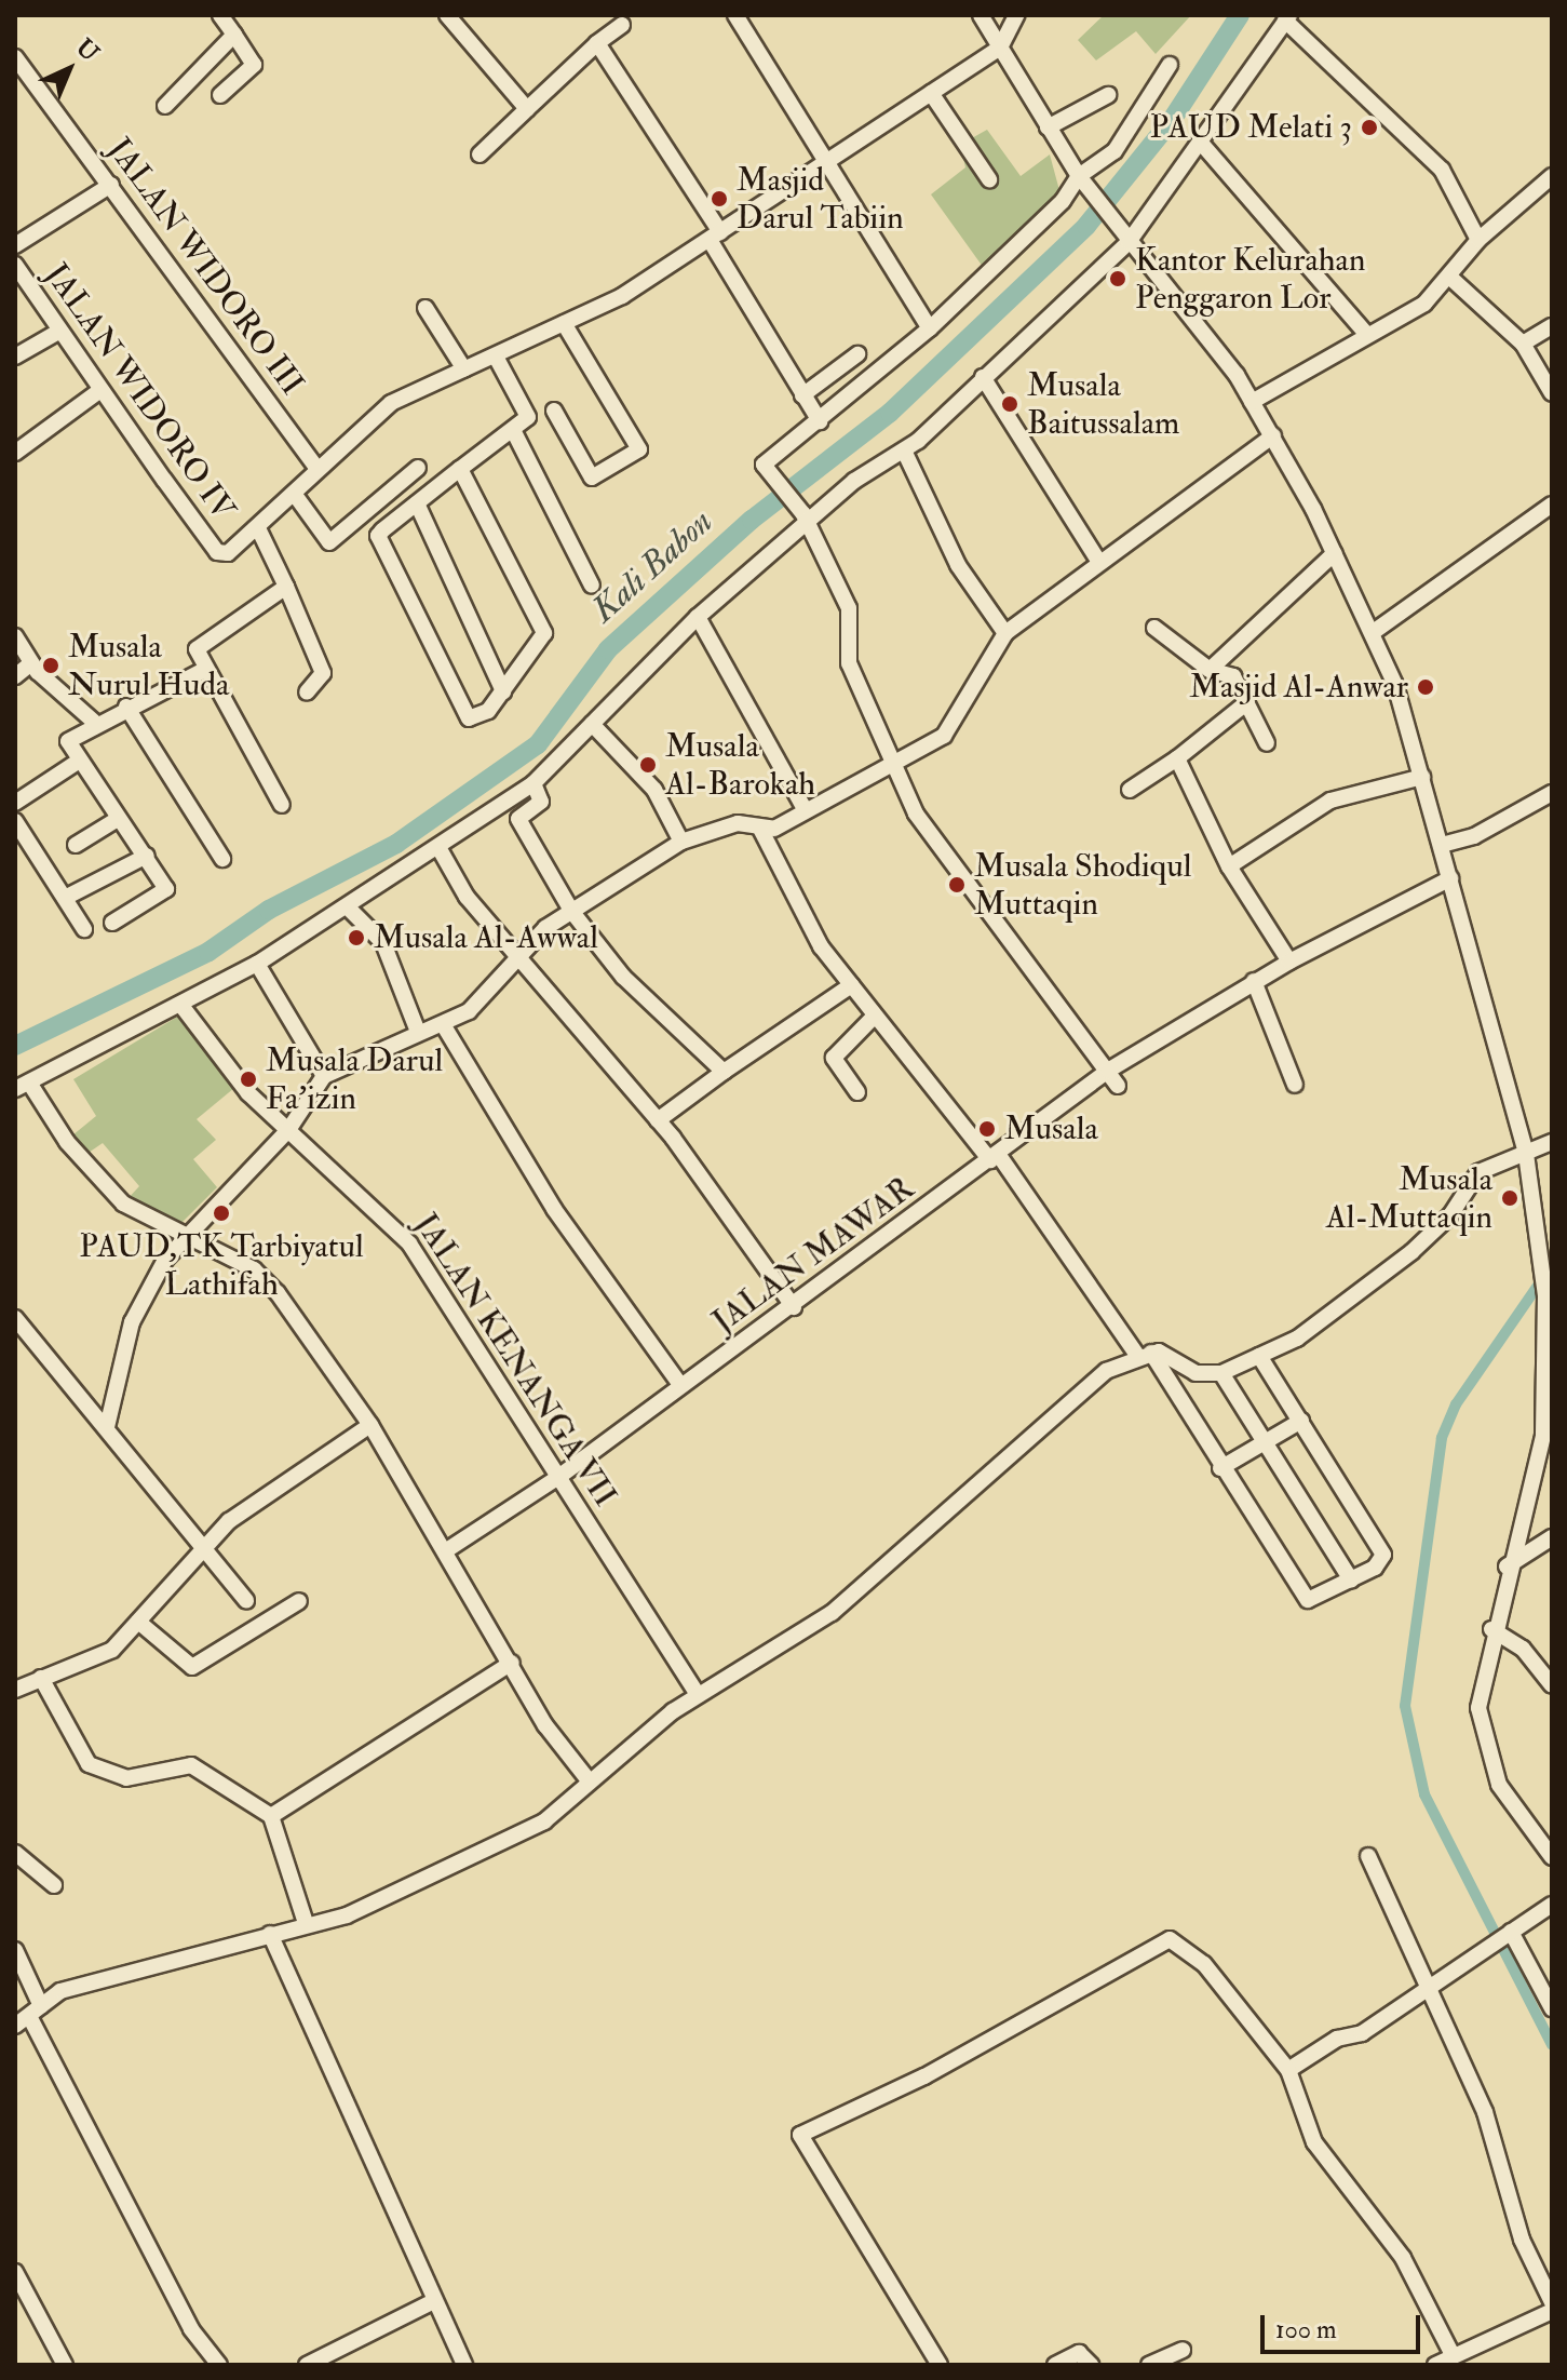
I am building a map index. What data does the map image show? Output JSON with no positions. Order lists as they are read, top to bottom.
{
  "streets": {
    "street": [
      "JALAN WIDORO III",
      "JALAN WIDORO IV",
      "JALAN MAWAR",
      "JALAN KENANGA VII"
    ]
  },
  "crossings": [
    ["JALAN MAWAR", "JALAN KENANGA VII"]
  ],
  "water": ["Kali Babon"],
  "places": [
    "PAUD Melati 3",
    "Masjid Darul Tabiin",
    "Kantor Kelurahan Penggaron Lor",
    "Musala Baitussalam",
    "Musala Nurul Huda",
    "Masjid Al-Anwar",
    "Musala Al-Barokah",
    "Musala Shodiqul Muttaqin",
    "Musala Al-Awwal",
    "Musala Darul Fa'izin",
    "Musala",
    "Musala Al-Muttaqin",
    "PAUD,TK Tarbiyatul Lathifah"
  ],
  "scale_bar": "100 m",
  "north": "top right"
}
